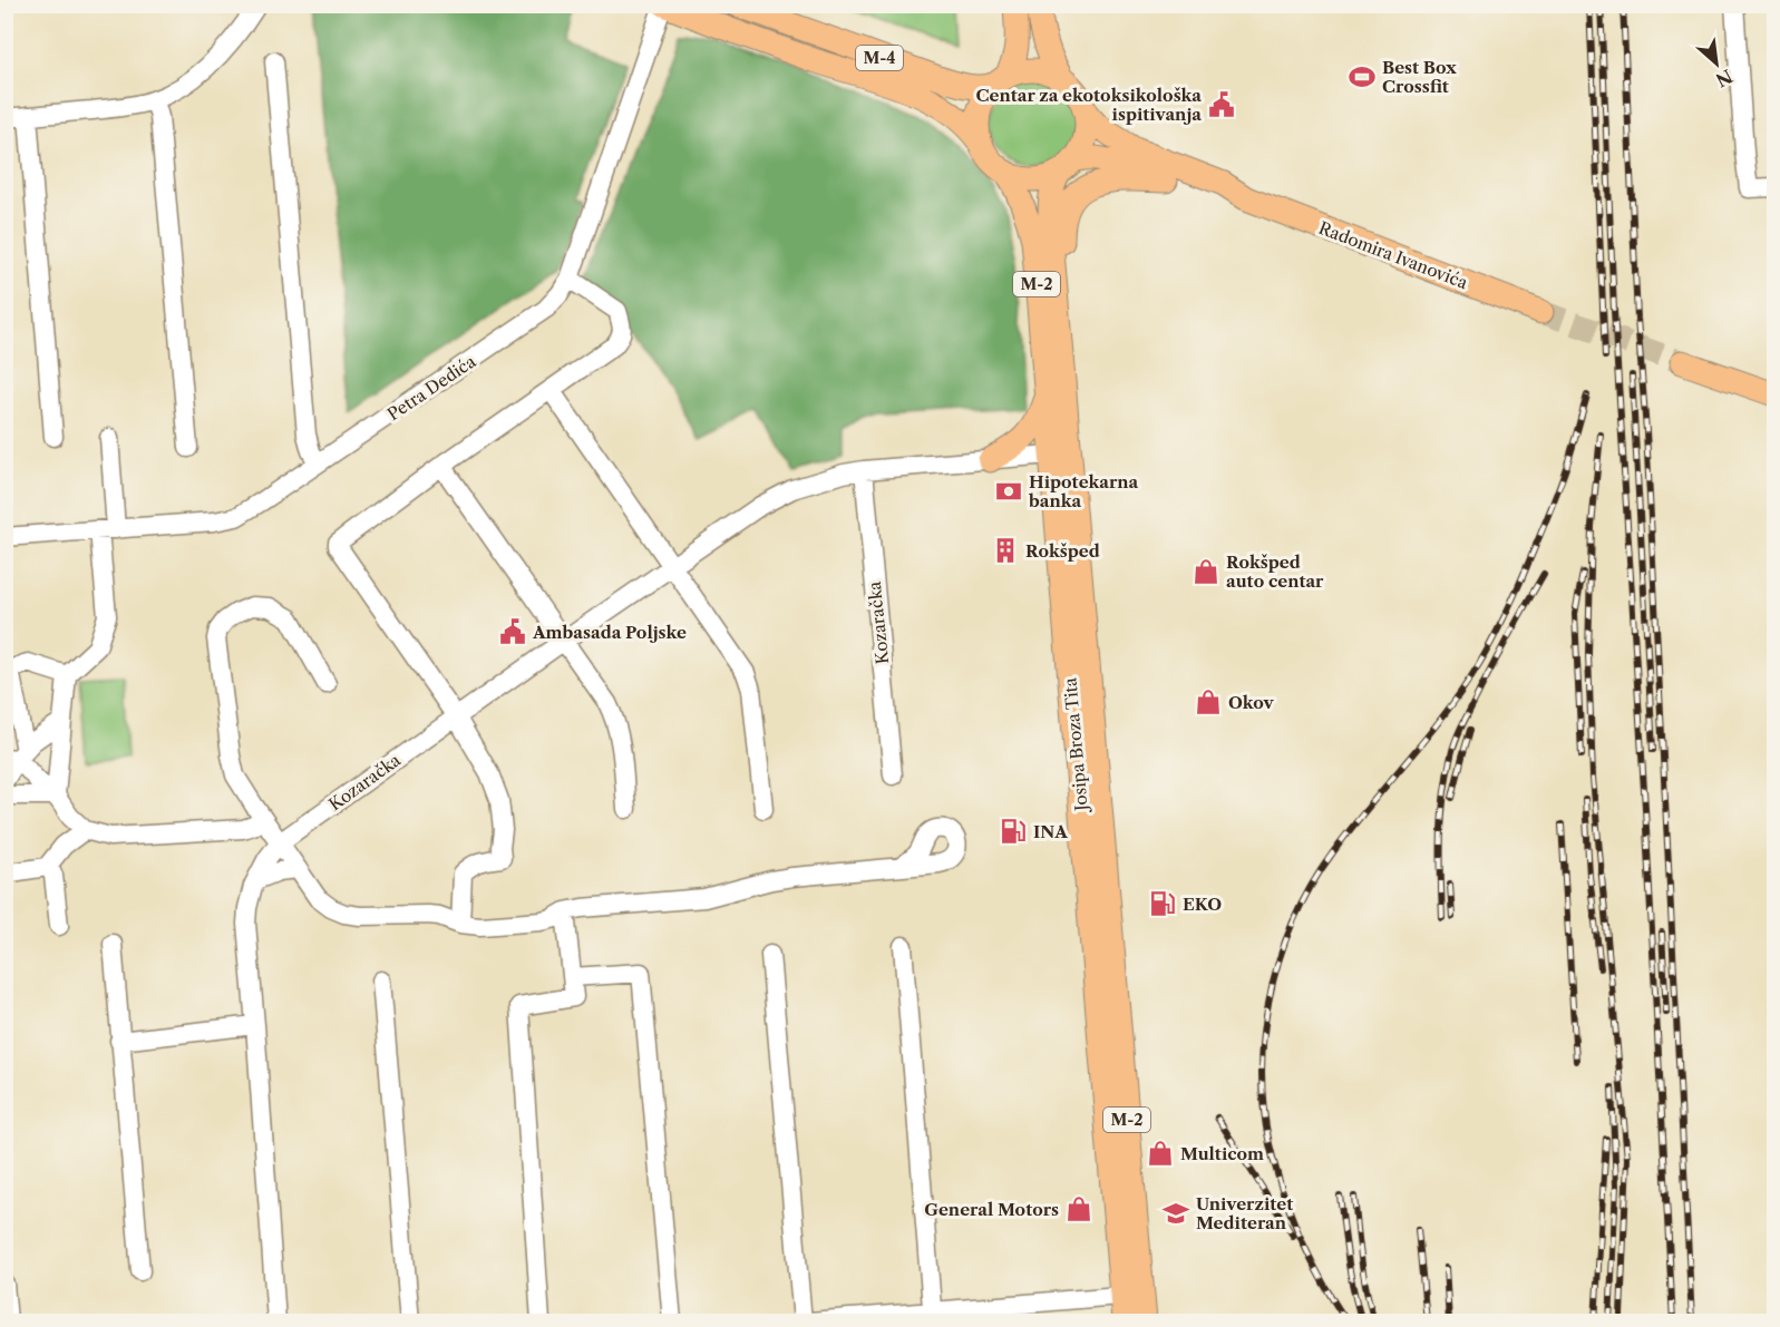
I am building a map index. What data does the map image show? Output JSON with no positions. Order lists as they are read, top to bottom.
{
  "streets": {
    "main road": [
      "M-4",
      "Radomira Ivanovića",
      "M-2",
      "Josipa Broza Tita"
    ],
    "street": ["Petra Dedića", "Kozaračka"]
  },
  "crossings": [
    ["M-4", "M-2"],
    ["M-4", "Petra Dedića"],
    ["M-4", "Josipa Broza Tita"],
    ["M-2", "Josipa Broza Tita"],
    ["Kozaračka", "Josipa Broza Tita"]
  ],
  "places": {
    "sports": ["Best Box Crossfit"],
    "public building": ["Centar za ekotoksikološka ispitivanja", "Ambasada Poljske"],
    "bank": ["Hipotekarna banka"],
    "building": ["Rokšped"],
    "shop": [
      "Rokšped auto centar",
      "Okov",
      "Multicom",
      "General Motors"
    ],
    "fuel station": ["INA", "EKO"],
    "school or university": ["Univerzitet Mediteran"]
  },
  "north": "bottom right"
}
